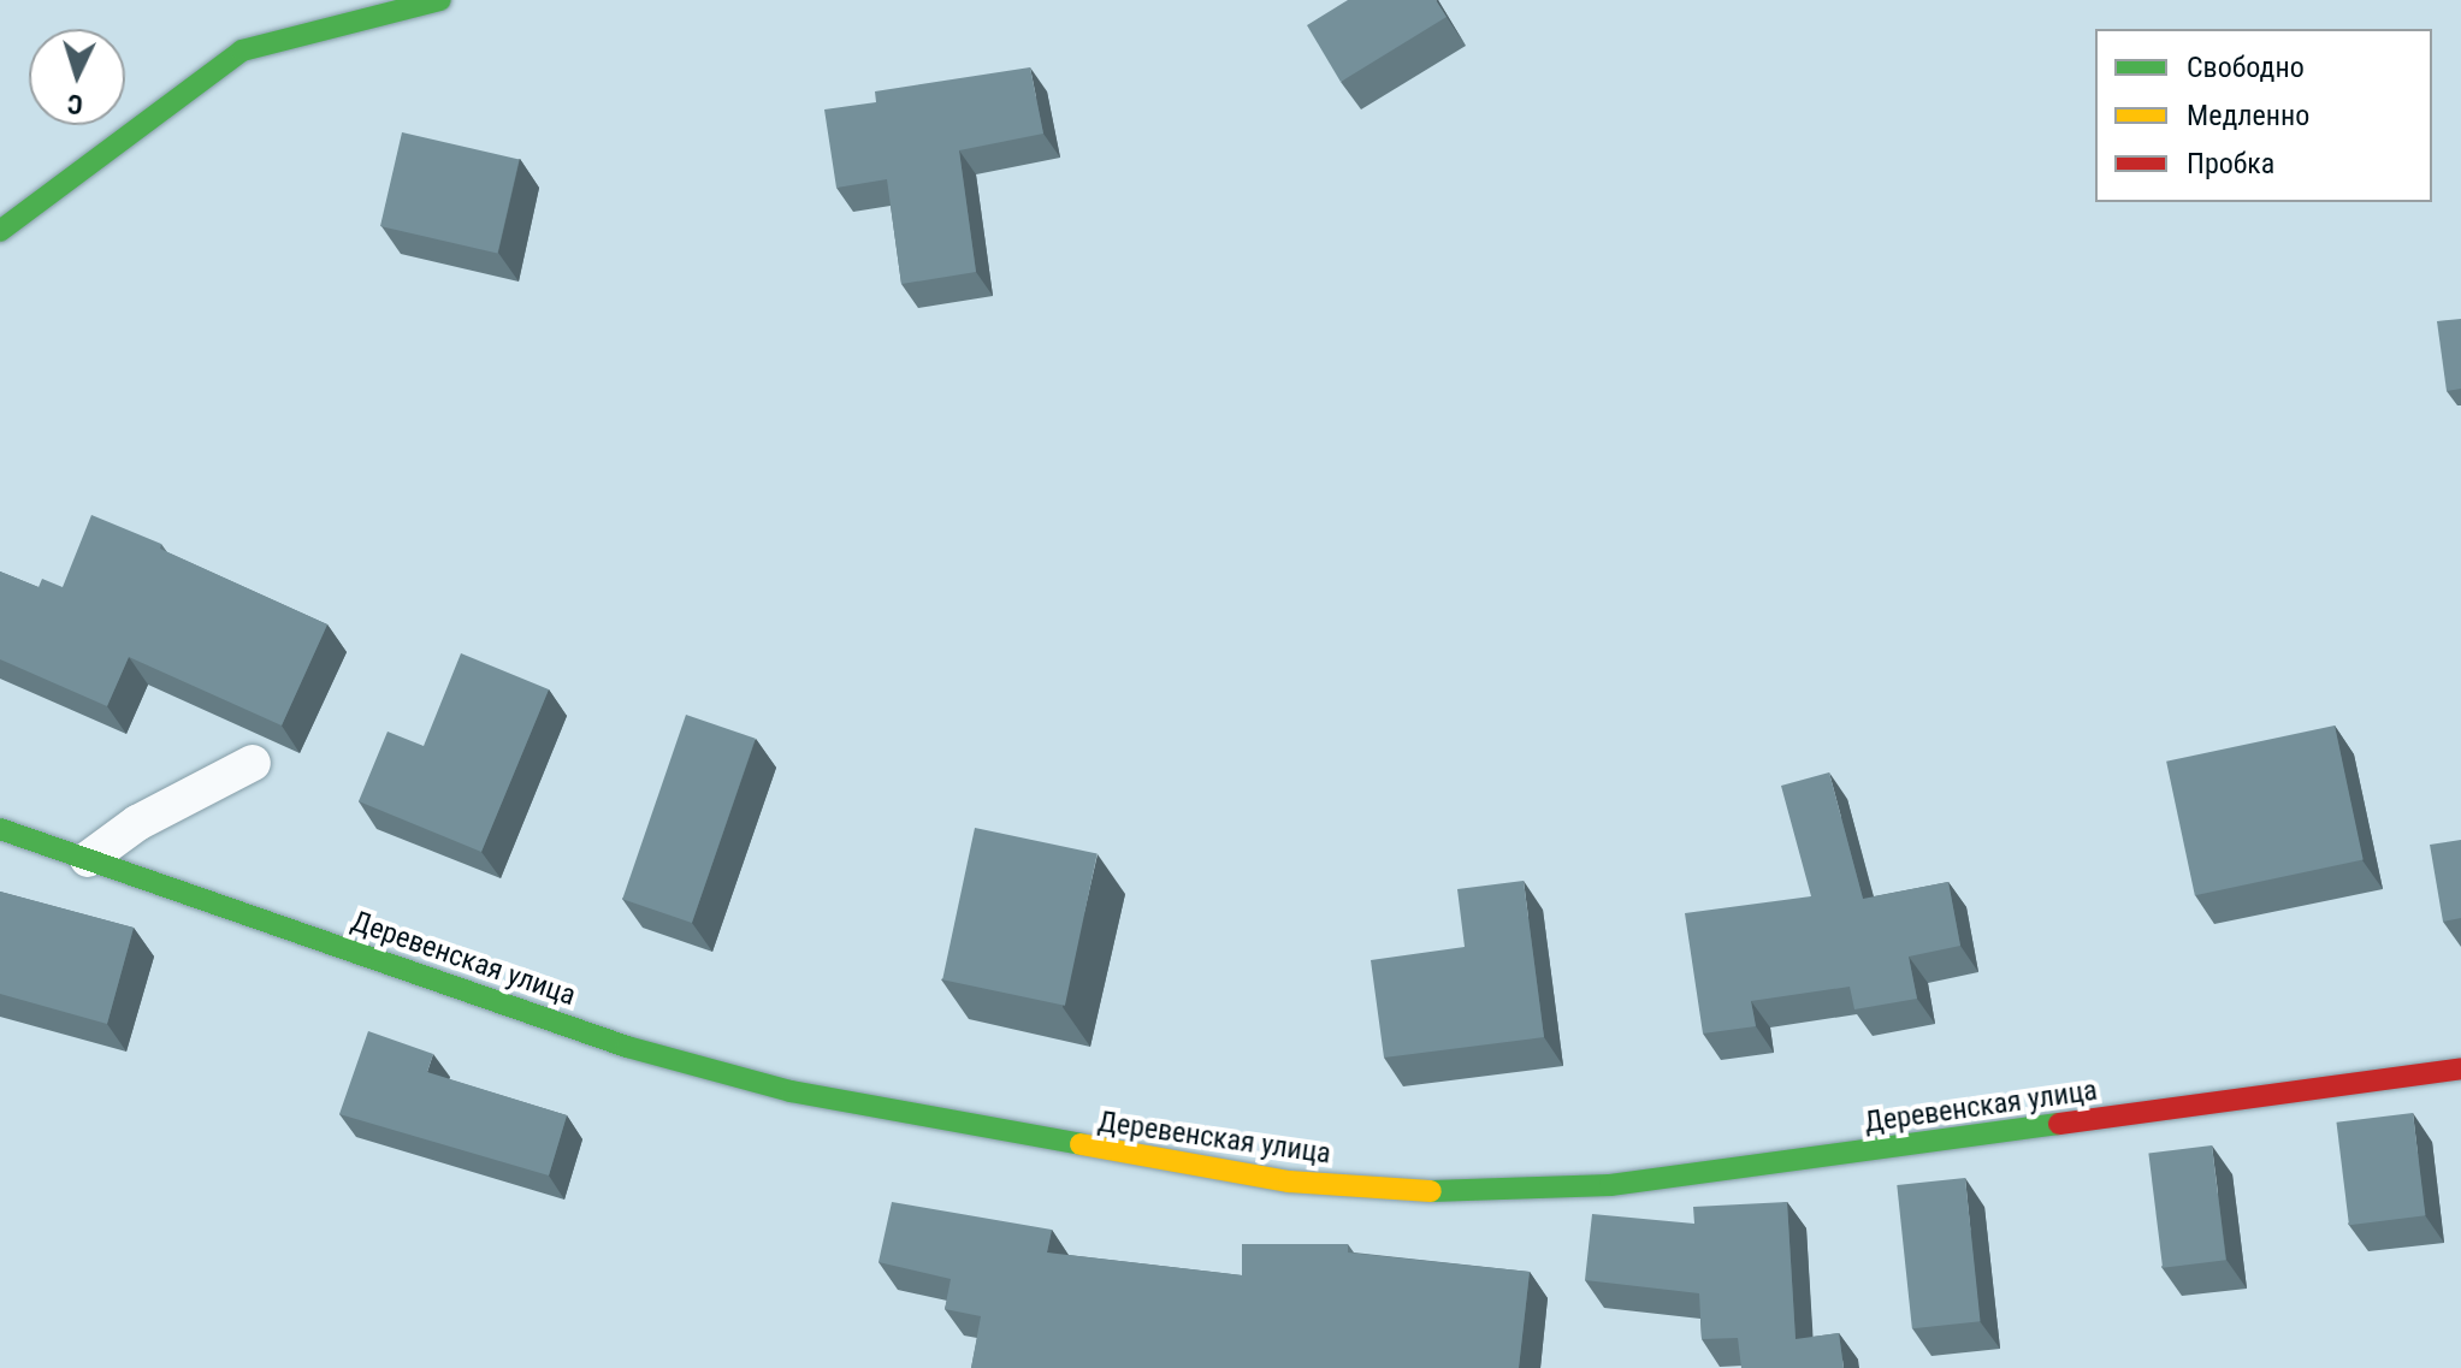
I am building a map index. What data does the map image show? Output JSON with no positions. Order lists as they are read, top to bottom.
{
  "streets": {
    "street": ["Деревенская улица"]
  },
  "legend": ["Свободно", "Медленно", "Пробка"],
  "north": "bottom"
}
